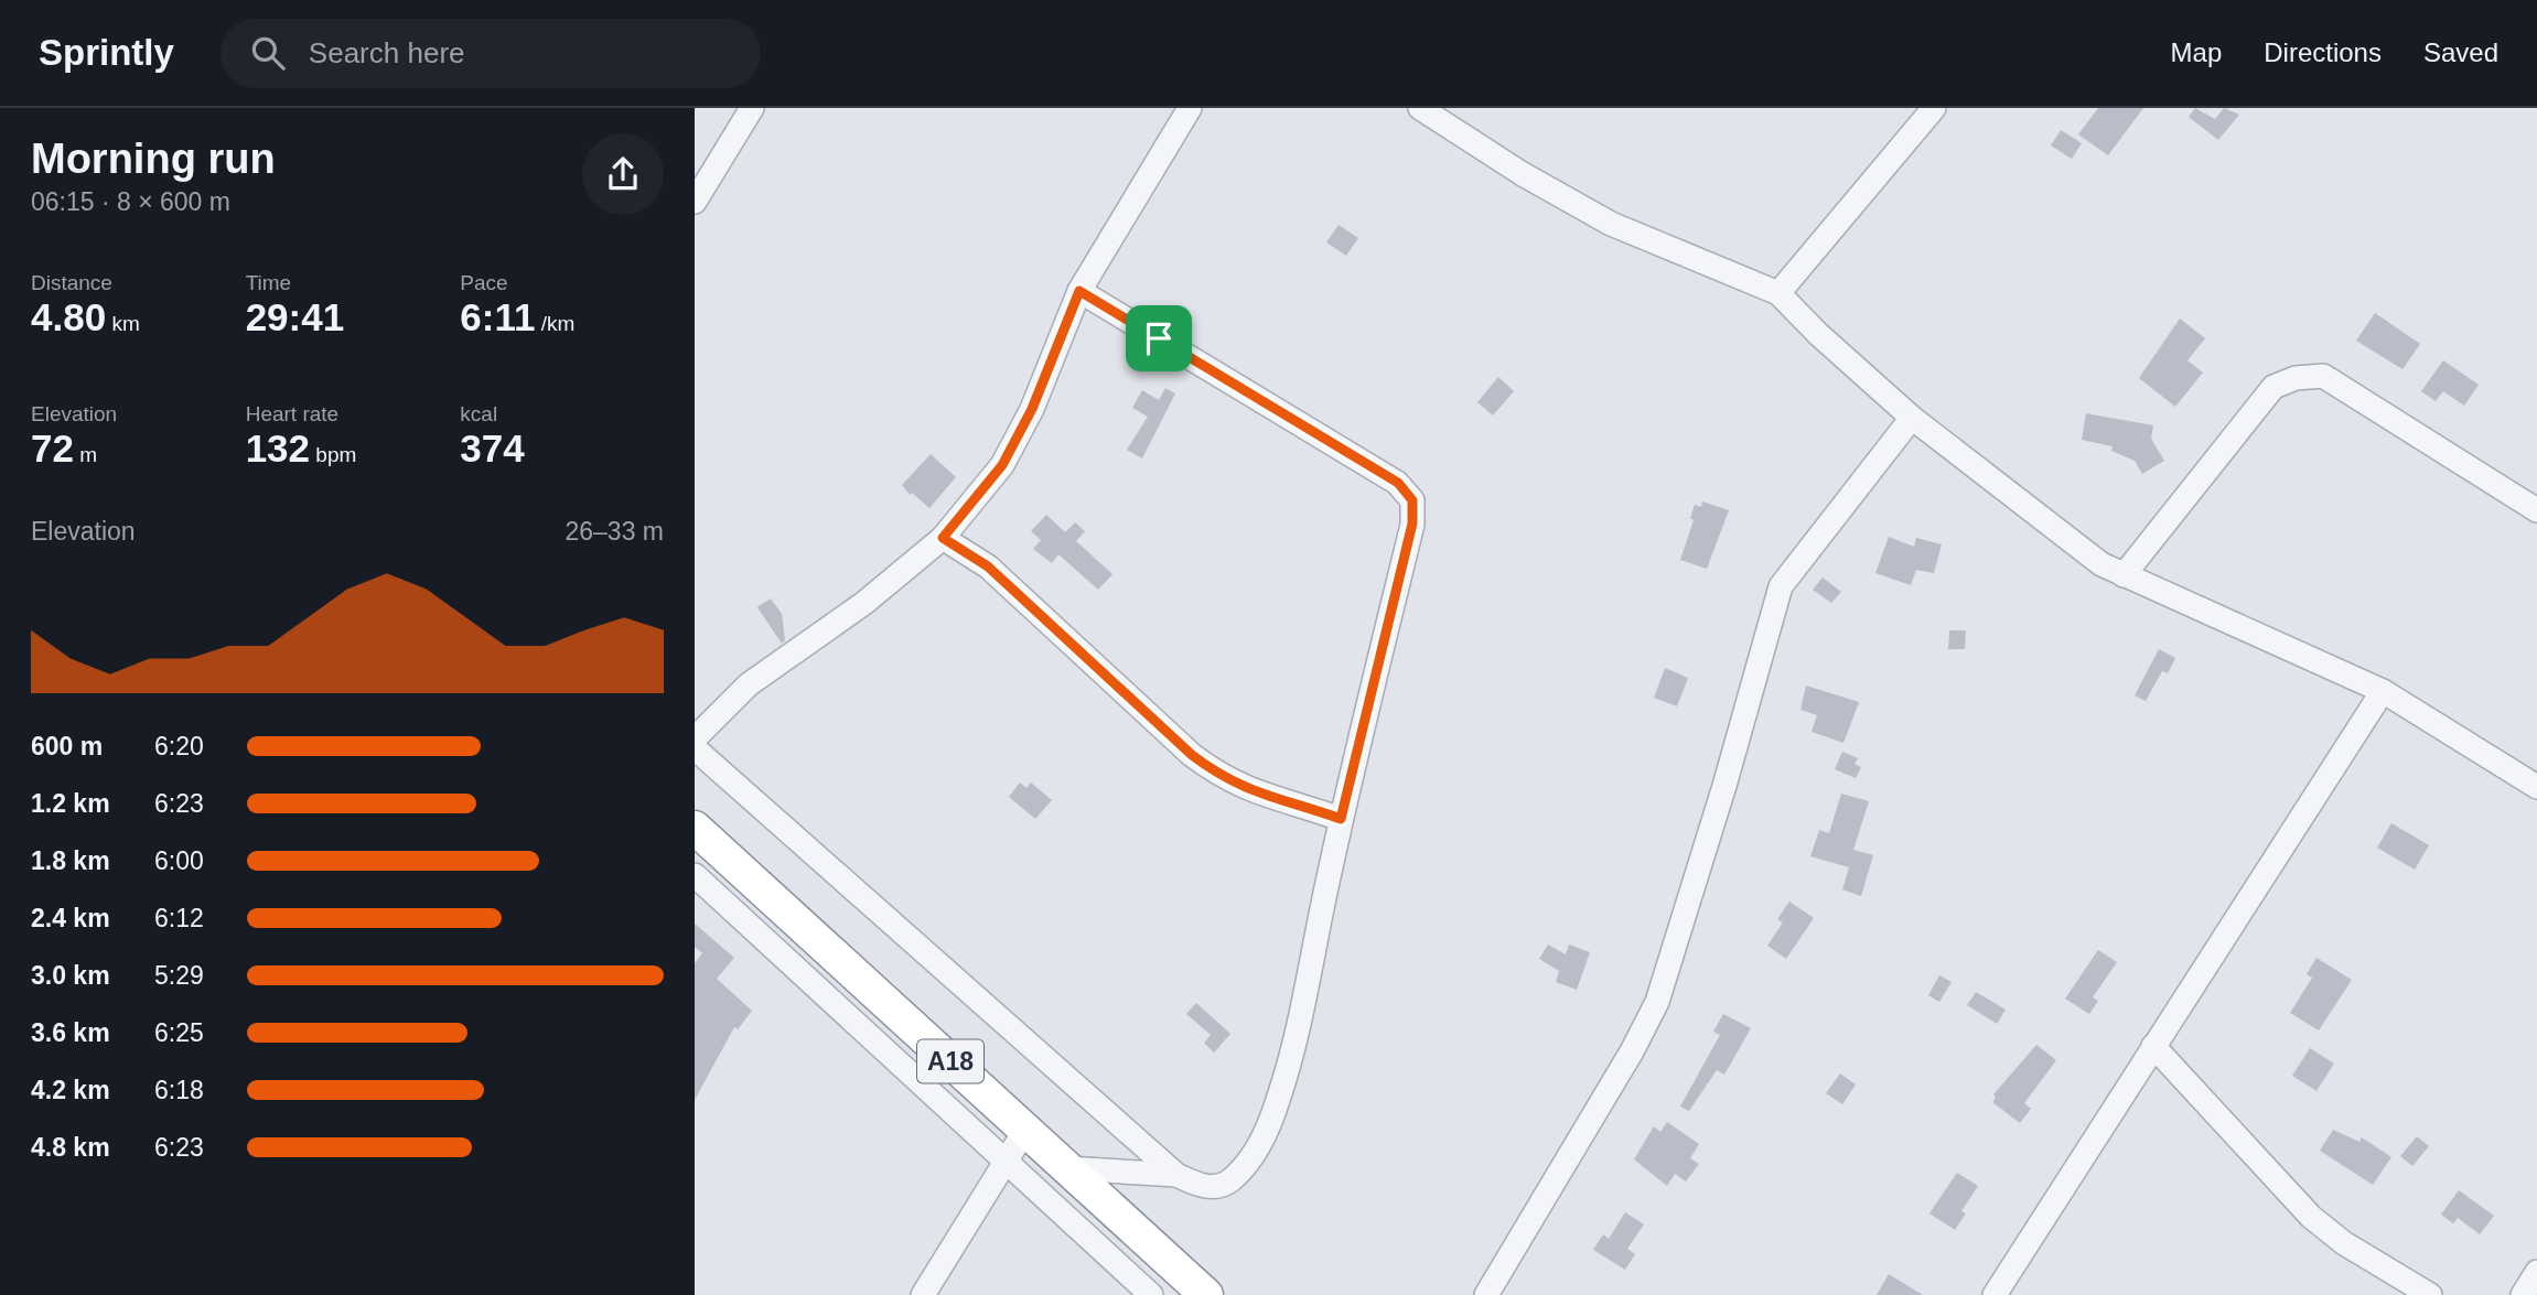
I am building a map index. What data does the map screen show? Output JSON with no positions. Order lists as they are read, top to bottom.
{
  "streets": {
    "highway": ["A18"]
  },
  "page": {
    "header": "Sprintly",
    "search": "Search here",
    "nav": ["Map", "Directions", "Saved"],
    "heading": ["Morning run", "06:15 · 8 × 600 m"],
    "stats": [
      ["Distance", "4.80 km"],
      ["Time", "29:41"],
      ["Pace", "6:11 /km"],
      ["Elevation", "72 m"],
      ["Heart rate", "132 bpm"],
      ["kcal", "374"]
    ],
    "chart": ["Elevation", "26–33 m"],
    "list": [
      {
        "name": "600 m",
        "note": "6:20"
      },
      {
        "name": "1.2 km",
        "note": "6:23"
      },
      {
        "name": "1.8 km",
        "note": "6:00"
      },
      {
        "name": "2.4 km",
        "note": "6:12"
      },
      {
        "name": "3.0 km",
        "note": "5:29"
      },
      {
        "name": "3.6 km",
        "note": "6:25"
      },
      {
        "name": "4.2 km",
        "note": "6:18"
      },
      {
        "name": "4.8 km",
        "note": "6:23"
      }
    ]
  }
}
